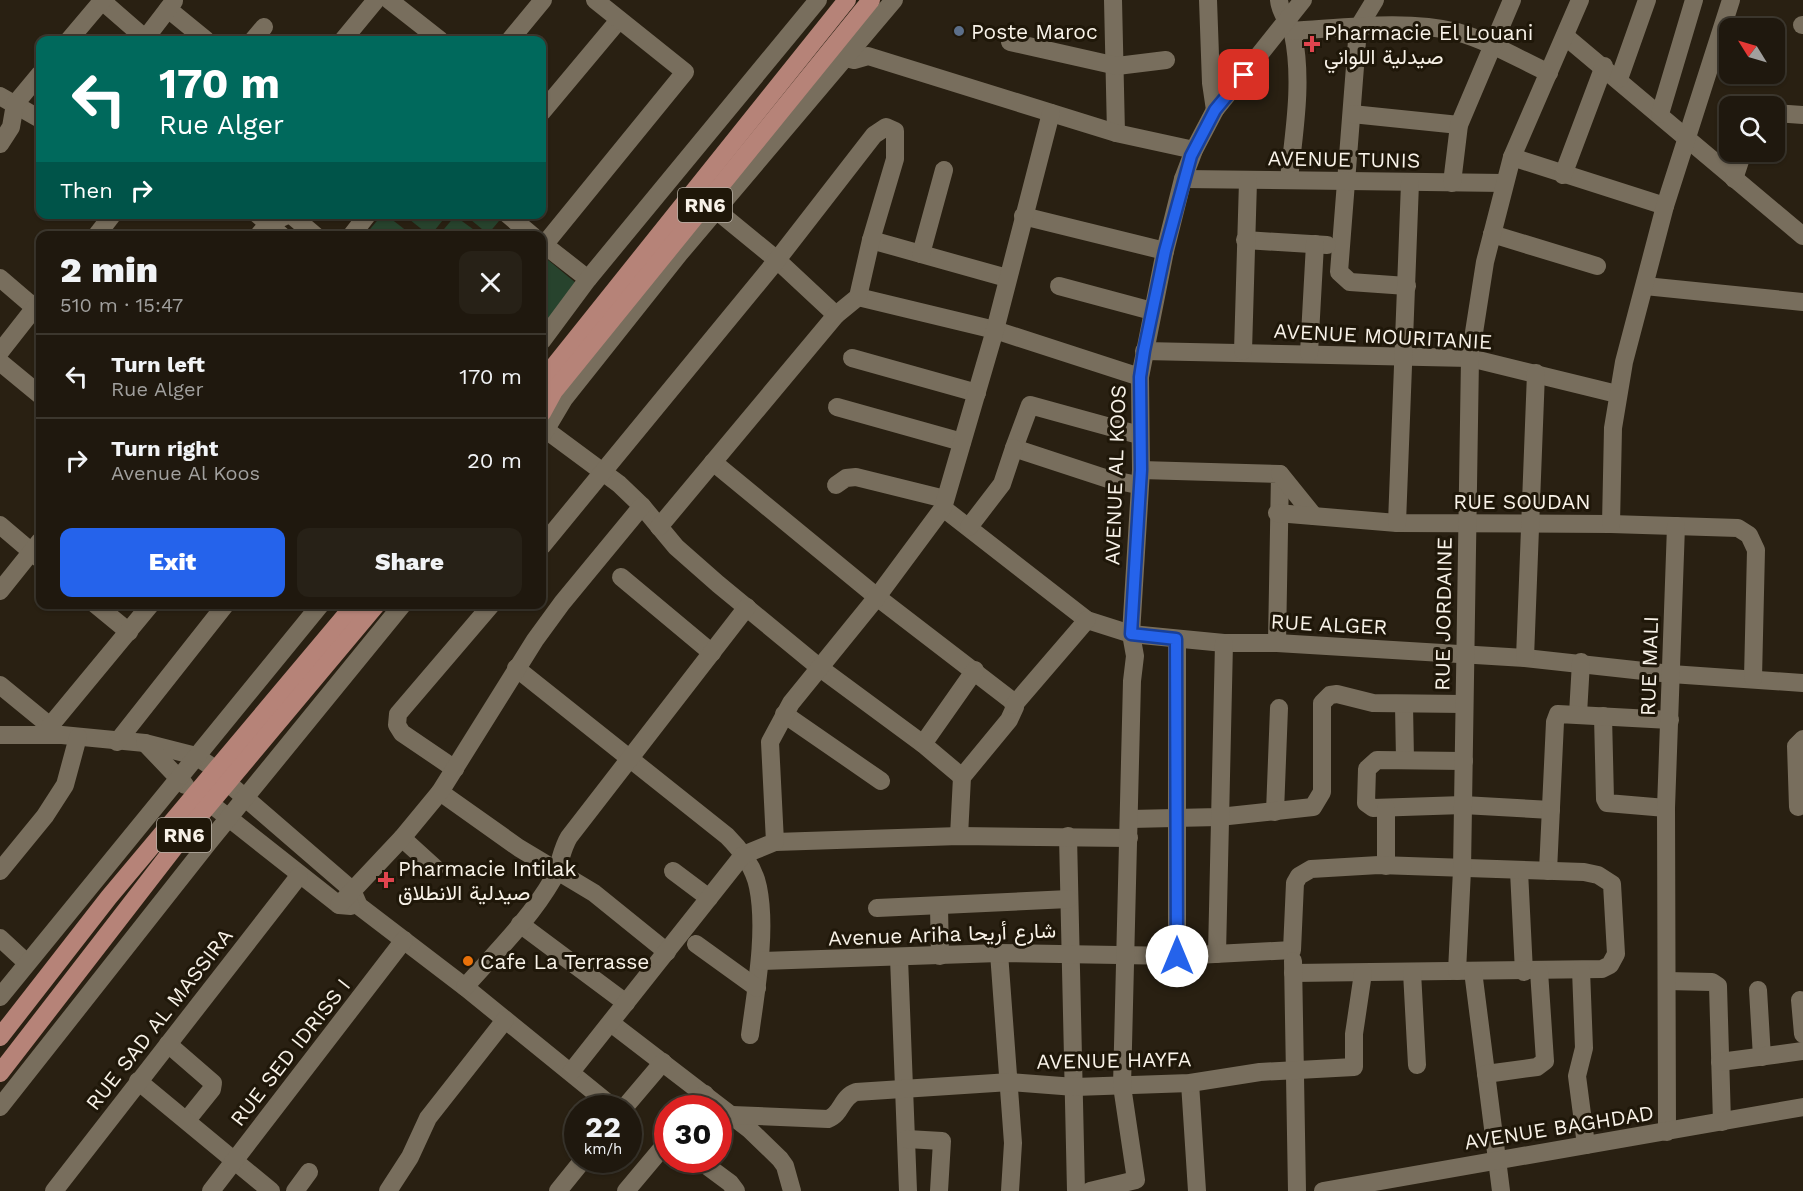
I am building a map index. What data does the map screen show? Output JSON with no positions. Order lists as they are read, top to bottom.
{
  "streets": {
    "main road": ["RN6"],
    "street": [
      "AVENUE TUNIS",
      "AVENUE MOURITANIE",
      "AVENUE AL KOOS",
      "RUE SOUDAN",
      "RUE JORDAINE",
      "RUE ALGER",
      "RUE MALI",
      "Avenue Ariha شارع أريحا",
      "RUE SAD AL MASSIRA",
      "RUE SED IDRISS I",
      "AVENUE HAYFA",
      "AVENUE BAGHDAD"
    ]
  },
  "crossings": [
    ["AVENUE TUNIS", "AVENUE AL KOOS"],
    ["AVENUE TUNIS", "RUE JORDAINE"],
    ["AVENUE MOURITANIE", "AVENUE AL KOOS"],
    ["AVENUE MOURITANIE", "RUE JORDAINE"],
    ["AVENUE AL KOOS", "RUE ALGER"],
    ["AVENUE AL KOOS", "Avenue Ariha شارع أريحا"],
    ["AVENUE AL KOOS", "AVENUE HAYFA"],
    ["RUE SOUDAN", "RUE JORDAINE"],
    ["RUE SOUDAN", "RUE ALGER"],
    ["RUE SOUDAN", "RUE MALI"],
    ["RUE JORDAINE", "RUE ALGER"],
    ["RUE JORDAINE", "AVENUE BAGHDAD"],
    ["RUE ALGER", "RUE MALI"],
    ["RUE MALI", "AVENUE BAGHDAD"]
  ],
  "places": {
    "other": ["Poste Maroc", "Cafe La Terrasse"],
    "health": ["Pharmacie El Louani صيدلية اللواني", "Pharmacie Intilak صيدلية الانطلاق"]
  },
  "north": "top left",
  "page": {
    "turn": ["170 m", "Rue Alger"],
    "then": "Then",
    "heading": ["2 min", "510 m · 15:47"],
    "list": [
      {
        "name": "Turn left",
        "note": "Rue Alger",
        "value": "170 m"
      },
      {
        "name": "Turn right",
        "note": "Avenue Al Koos",
        "value": "20 m"
      }
    ],
    "buttons": ["Exit", "Share"],
    "speed": "22 km/h",
    "limit": "30"
  }
}
